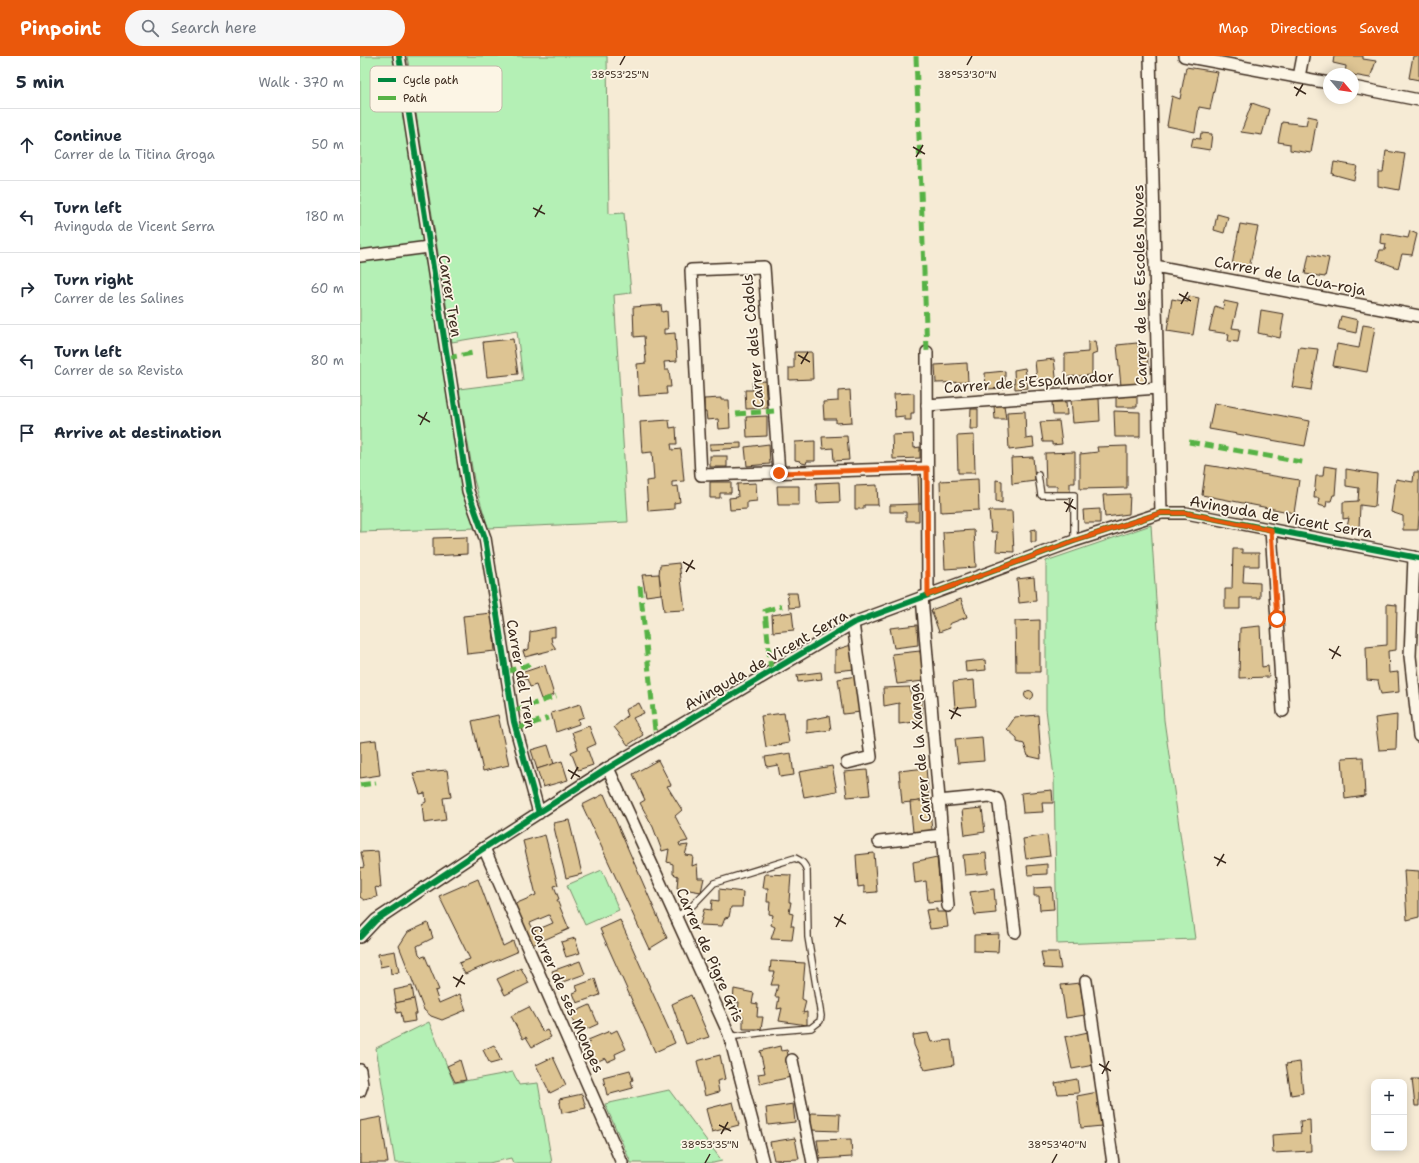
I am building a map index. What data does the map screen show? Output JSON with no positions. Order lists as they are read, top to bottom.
{
  "streets": {
    "street": [
      "Carrer de la Cua-roja",
      "Carrer de les Escoles Noves",
      "Carrer Tren",
      "Carrer dels Còdols",
      "Carrer de s'Espalmador",
      "Avinguda de Vicent Serra",
      "Carrer del Tren",
      "Carrer de la Xanga",
      "Carrer de Pigre Gris",
      "Carrer de ses Monges"
    ]
  },
  "crossings": [
    ["Carrer de la Cua-roja", "Carrer de les Escoles Noves"],
    ["Carrer de les Escoles Noves", "Carrer de s'Espalmador"],
    ["Carrer de les Escoles Noves", "Avinguda de Vicent Serra"],
    ["Carrer Tren", "Carrer del Tren"],
    ["Carrer de s'Espalmador", "Carrer de la Xanga"],
    ["Avinguda de Vicent Serra", "Carrer del Tren"],
    ["Avinguda de Vicent Serra", "Carrer de la Xanga"],
    ["Avinguda de Vicent Serra", "Carrer de Pigre Gris"],
    ["Avinguda de Vicent Serra", "Carrer de ses Monges"]
  ],
  "legend": ["Cycle path", "Path"],
  "north": "bottom right",
  "page": {
    "header": "Pinpoint",
    "search": "Search here",
    "nav": ["Map", "Directions", "Saved"],
    "heading": ["5 min", "Walk · 370 m"],
    "list": [
      ["Continue", "Carrer de la Titina Groga", "50 m"],
      ["Turn left", "Avinguda de Vicent Serra", "180 m"],
      ["Turn right", "Carrer de les Salines", "60 m"],
      ["Turn left", "Carrer de sa Revista", "80 m"],
      "Arrive at destination"
    ],
    "map_buttons": ["+", "−"]
  },
  "coordinates": [
    "38°53'25\"N",
    "38°53'30\"N",
    "38°53'35\"N",
    "38°53'40\"N"
  ]
}
